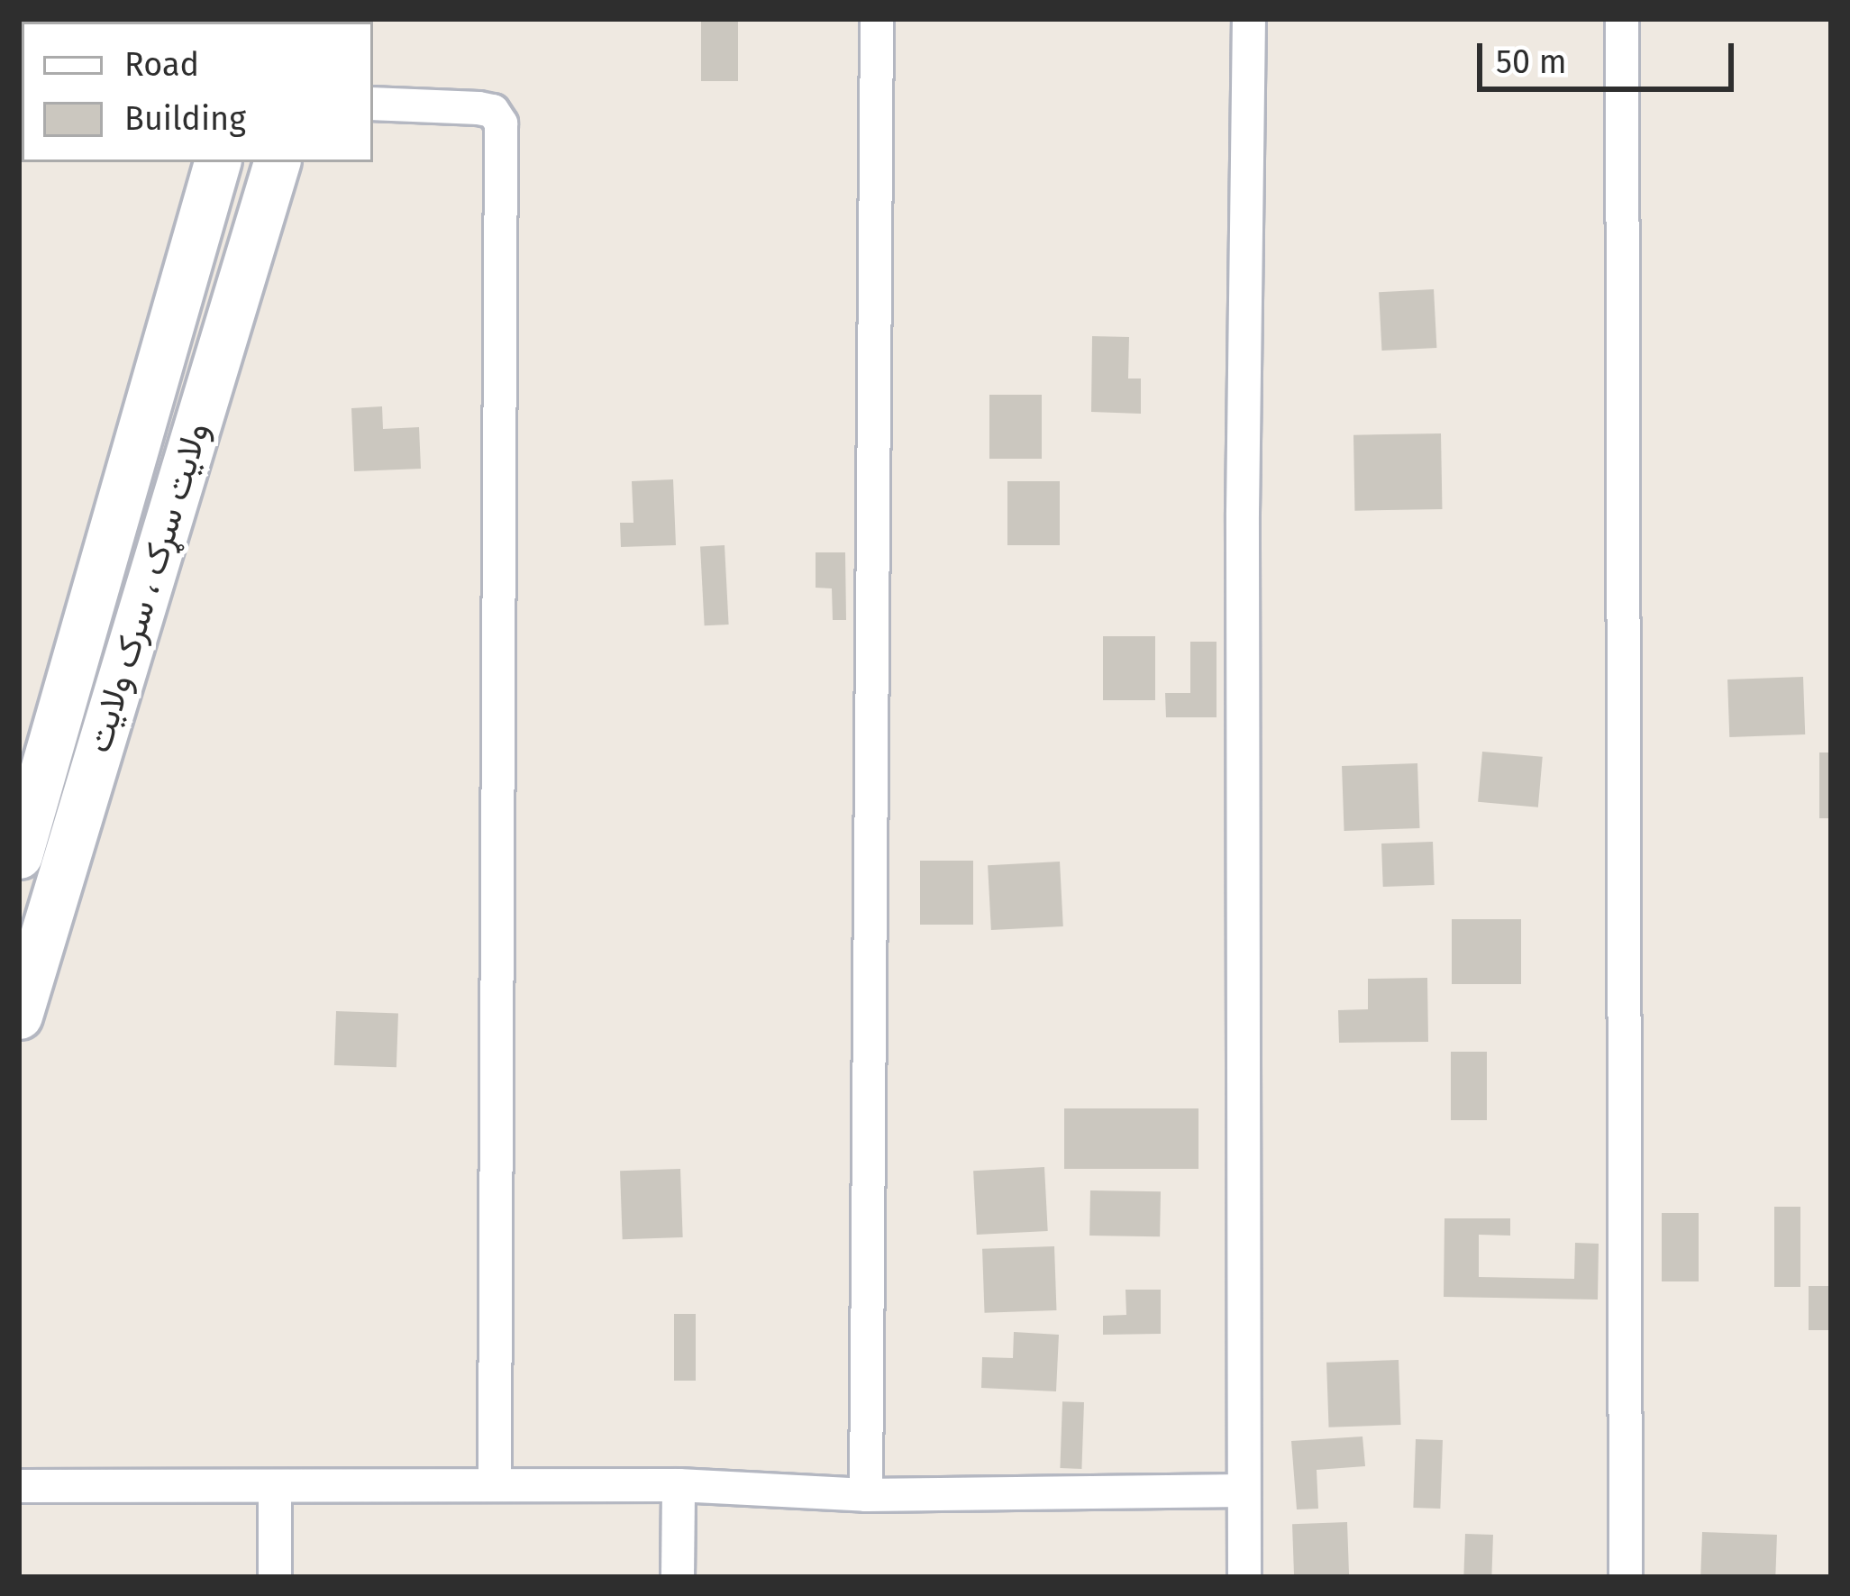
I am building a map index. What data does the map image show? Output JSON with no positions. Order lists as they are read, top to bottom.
{
  "streets": {
    "main road": ["ولایت سړک ، سرک ولایت"]
  },
  "legend": ["Road", "Building"],
  "scale_bar": "50 m"
}
